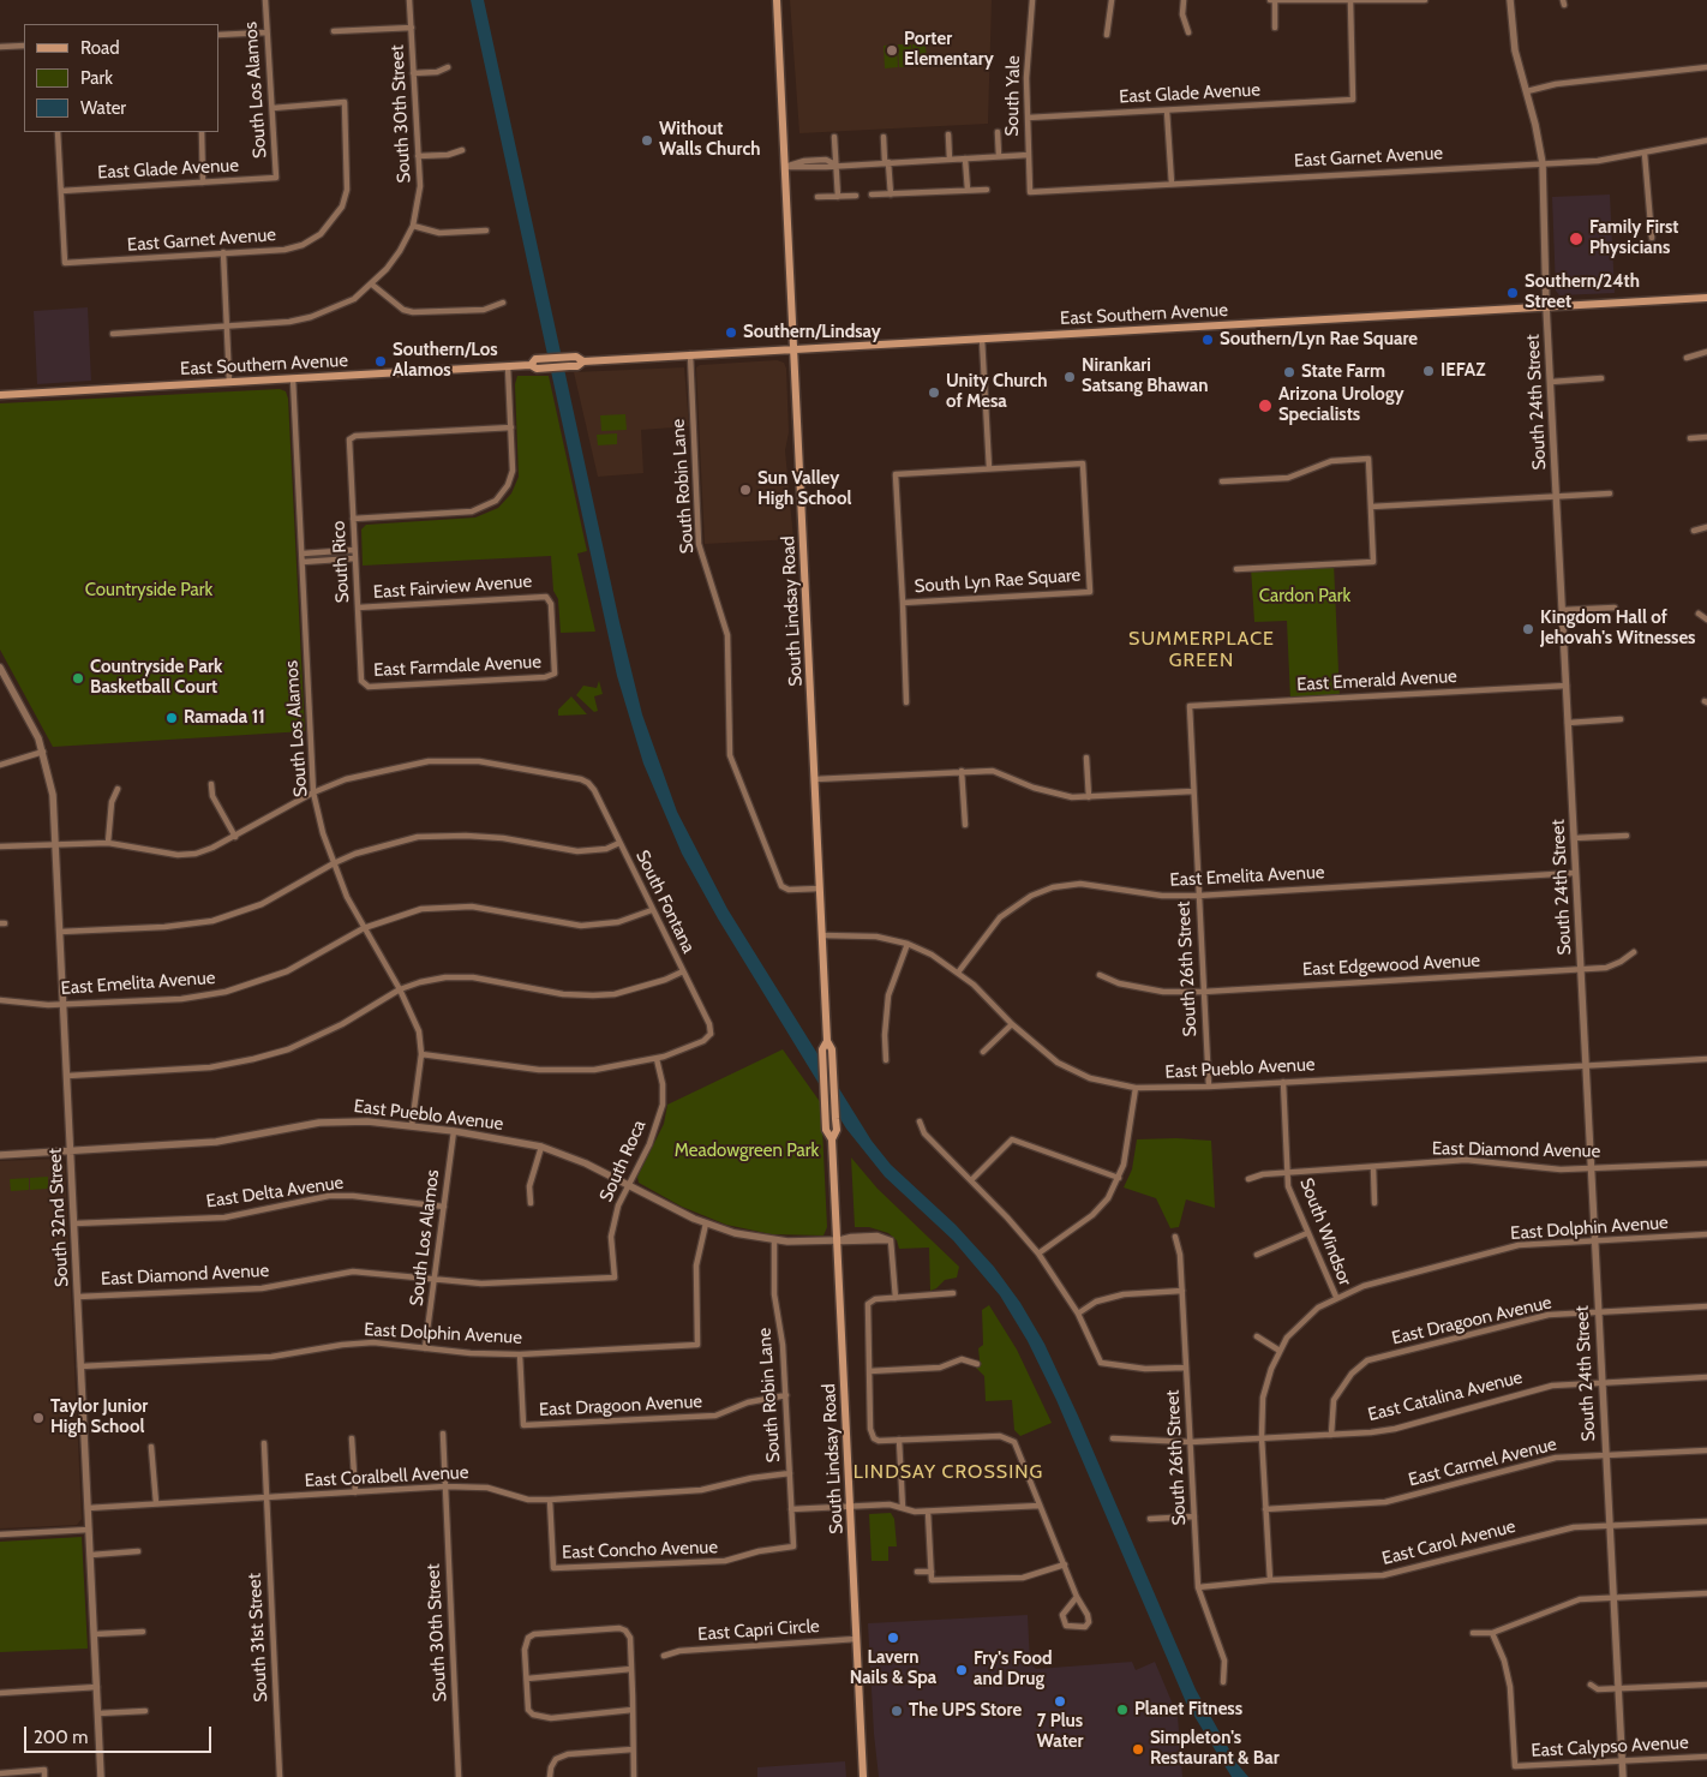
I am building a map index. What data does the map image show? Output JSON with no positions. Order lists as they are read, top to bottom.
{
  "streets": {
    "main road": ["East Southern Avenue", "South Lindsay Road"],
    "street": [
      "South Los Alamos",
      "East Glade Avenue",
      "South Yale",
      "South 30th Street",
      "East Garnet Avenue",
      "South 24th Street",
      "South Robin Lane",
      "South Rico",
      "South Lyn Rae Square",
      "East Fairview Avenue",
      "East Farmdale Avenue",
      "East Emerald Avenue",
      "East Emelita Avenue",
      "South Fontana",
      "East Edgewood Avenue",
      "South 26th Street",
      "East Pueblo Avenue",
      "East Diamond Avenue",
      "South Roca",
      "East Delta Avenue",
      "South 32nd Street",
      "East Dolphin Avenue",
      "South Windsor",
      "East Dragoon Avenue",
      "East Catalina Avenue",
      "East Carmel Avenue",
      "East Coralbell Avenue",
      "East Carol Avenue",
      "East Concho Avenue",
      "East Capri Circle",
      "South 31st Street",
      "East Calypso Avenue"
    ]
  },
  "crossings": [
    ["South Los Alamos", "East Glade Avenue"],
    ["South Los Alamos", "East Garnet Avenue"],
    ["South Los Alamos", "East Southern Avenue"],
    ["South Los Alamos", "East Emelita Avenue"],
    ["South Los Alamos", "South Fontana"],
    ["South Los Alamos", "East Pueblo Avenue"],
    ["South Los Alamos", "East Diamond Avenue"],
    ["South Los Alamos", "East Delta Avenue"],
    ["South Los Alamos", "East Dolphin Avenue"],
    ["East Glade Avenue", "South Yale"],
    ["East Glade Avenue", "East Garnet Avenue"],
    ["South Yale", "East Garnet Avenue"],
    ["South 30th Street", "East Coralbell Avenue"],
    ["East Garnet Avenue", "South 24th Street"],
    ["East Southern Avenue", "South 24th Street"],
    ["East Southern Avenue", "South Robin Lane"],
    ["East Southern Avenue", "South Lindsay Road"],
    ["South 24th Street", "East Emerald Avenue"],
    ["South 24th Street", "East Emelita Avenue"],
    ["South 24th Street", "East Edgewood Avenue"],
    ["South 24th Street", "East Pueblo Avenue"],
    ["South 24th Street", "East Diamond Avenue"],
    ["South 24th Street", "East Dolphin Avenue"],
    ["South 24th Street", "East Dragoon Avenue"],
    ["South 24th Street", "East Catalina Avenue"],
    ["South 24th Street", "East Carmel Avenue"],
    ["South 24th Street", "East Carol Avenue"],
    ["South 24th Street", "East Calypso Avenue"],
    ["South Robin Lane", "South Lindsay Road"],
    ["South Robin Lane", "East Pueblo Avenue"],
    ["South Robin Lane", "East Dragoon Avenue"],
    ["South Robin Lane", "East Coralbell Avenue"],
    ["South Robin Lane", "East Concho Avenue"],
    ["South Rico", "East Fairview Avenue"],
    ["South Rico", "East Farmdale Avenue"],
    ["East Fairview Avenue", "East Farmdale Avenue"],
    ["South Lindsay Road", "East Pueblo Avenue"],
    ["South Lindsay Road", "East Capri Circle"],
    ["East Emerald Avenue", "South 26th Street"],
    ["East Emelita Avenue", "South Fontana"],
    ["East Emelita Avenue", "South 26th Street"],
    ["East Emelita Avenue", "East Pueblo Avenue"],
    ["East Emelita Avenue", "South 32nd Street"],
    ["South Fontana", "South Roca"],
    ["East Edgewood Avenue", "South 26th Street"],
    ["South 26th Street", "East Pueblo Avenue"],
    ["South 26th Street", "East Catalina Avenue"],
    ["South 26th Street", "East Carol Avenue"],
    ["East Pueblo Avenue", "South Roca"],
    ["East Pueblo Avenue", "South 32nd Street"],
    ["East Pueblo Avenue", "East Dolphin Avenue"],
    ["East Pueblo Avenue", "South Windsor"],
    ["East Diamond Avenue", "South Roca"],
    ["East Diamond Avenue", "South 32nd Street"],
    ["East Diamond Avenue", "South Windsor"],
    ["East Delta Avenue", "South 32nd Street"],
    ["South 32nd Street", "East Dolphin Avenue"],
    ["South 32nd Street", "East Coralbell Avenue"],
    ["East Dolphin Avenue", "South Windsor"],
    ["East Dolphin Avenue", "East Dragoon Avenue"],
    ["South Windsor", "East Catalina Avenue"],
    ["South Windsor", "East Carmel Avenue"],
    ["South Windsor", "East Carol Avenue"],
    ["East Dragoon Avenue", "East Catalina Avenue"],
    ["East Coralbell Avenue", "East Concho Avenue"],
    ["East Coralbell Avenue", "South 31st Street"]
  ],
  "districts": ["SUMMERPLACE GREEN", "LINDSAY CROSSING"],
  "parks": ["Countryside Park", "Cardon Park", "Meadowgreen Park"],
  "places": [
    "Porter Elementary",
    "Without Walls Church",
    "Family First Physicians",
    "Southern/24th Street",
    "Southern/Lindsay",
    "Southern/Lyn Rae Square",
    "Southern/Los Alamos",
    "IEFAZ",
    "State Farm",
    "Nirankari Satsang Bhawan",
    "Unity Church of Mesa",
    "Arizona Urology Specialists",
    "Sun Valley High School",
    "Kingdom Hall of Jehovah's Witnesses",
    "Countryside Park Basketball Court",
    "Ramada 11",
    "Taylor Junior High School",
    "Lavern Nails & Spa",
    "Fry's Food and Drug",
    "7 Plus Water",
    "Planet Fitness",
    "The UPS Store",
    "Simpleton's Restaurant & Bar"
  ],
  "legend": ["Road", "Park", "Water"],
  "scale_bar": "200 m"
}
